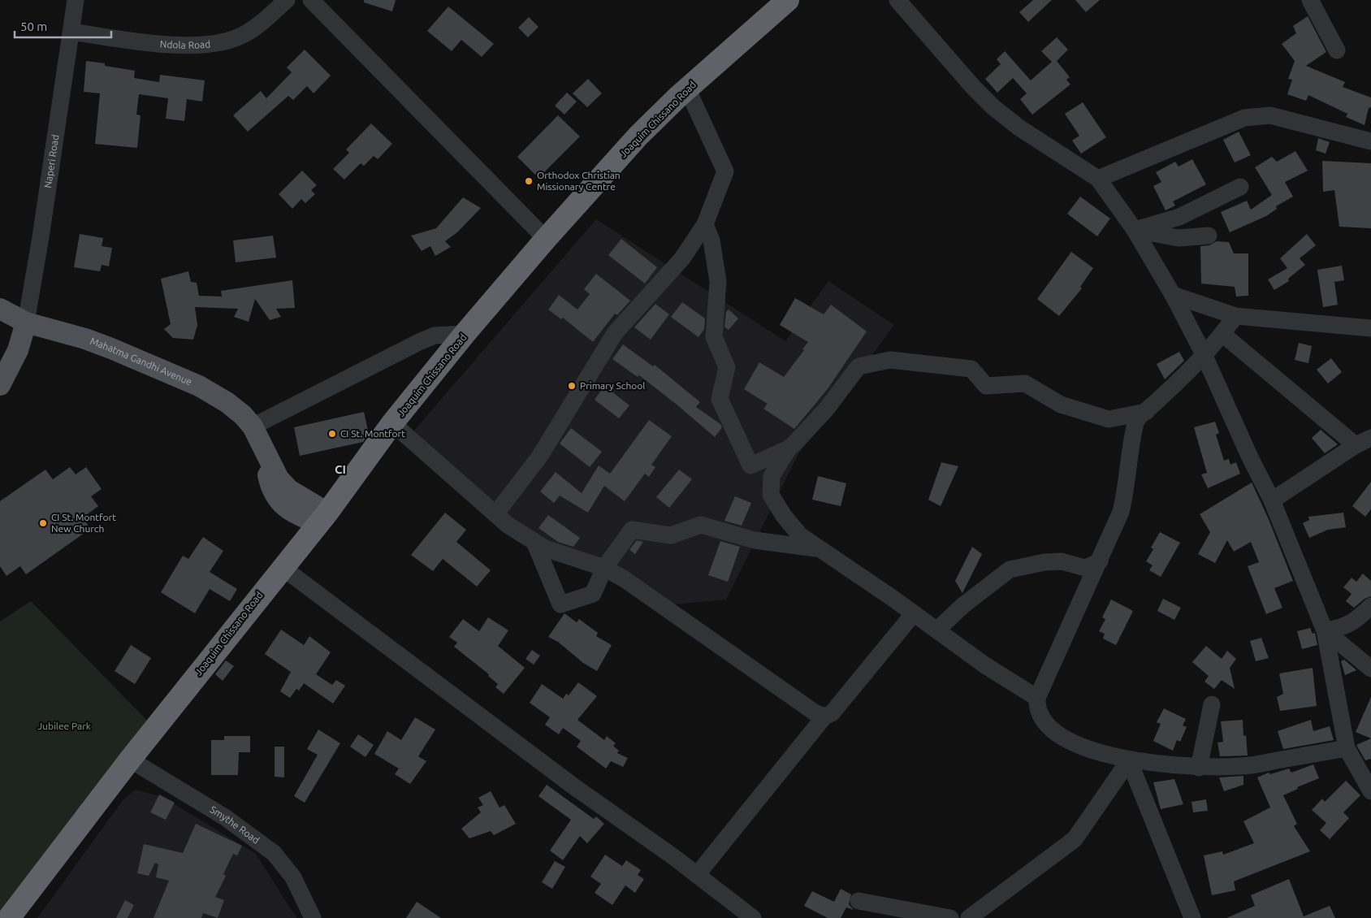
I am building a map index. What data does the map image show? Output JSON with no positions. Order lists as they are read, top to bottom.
{
  "streets": {
    "highway": ["Joaquim Chissano Road"],
    "main road": ["Mahatma Gandhi Avenue"],
    "street": ["Ndola Road", "Naperi Road", "Smythe Road"]
  },
  "crossings": [
    ["Ndola Road", "Naperi Road"],
    ["Joaquim Chissano Road", "Smythe Road"],
    ["Naperi Road", "Mahatma Gandhi Avenue"]
  ],
  "districts": ["CI"],
  "parks": ["Jubilee Park"],
  "places": [
    "Orthodox Christian Missionary Centre",
    "Primary School",
    "CI St. Montfort",
    "CI St. Montfort New Church"
  ],
  "scale_bar": "50 m"
}
